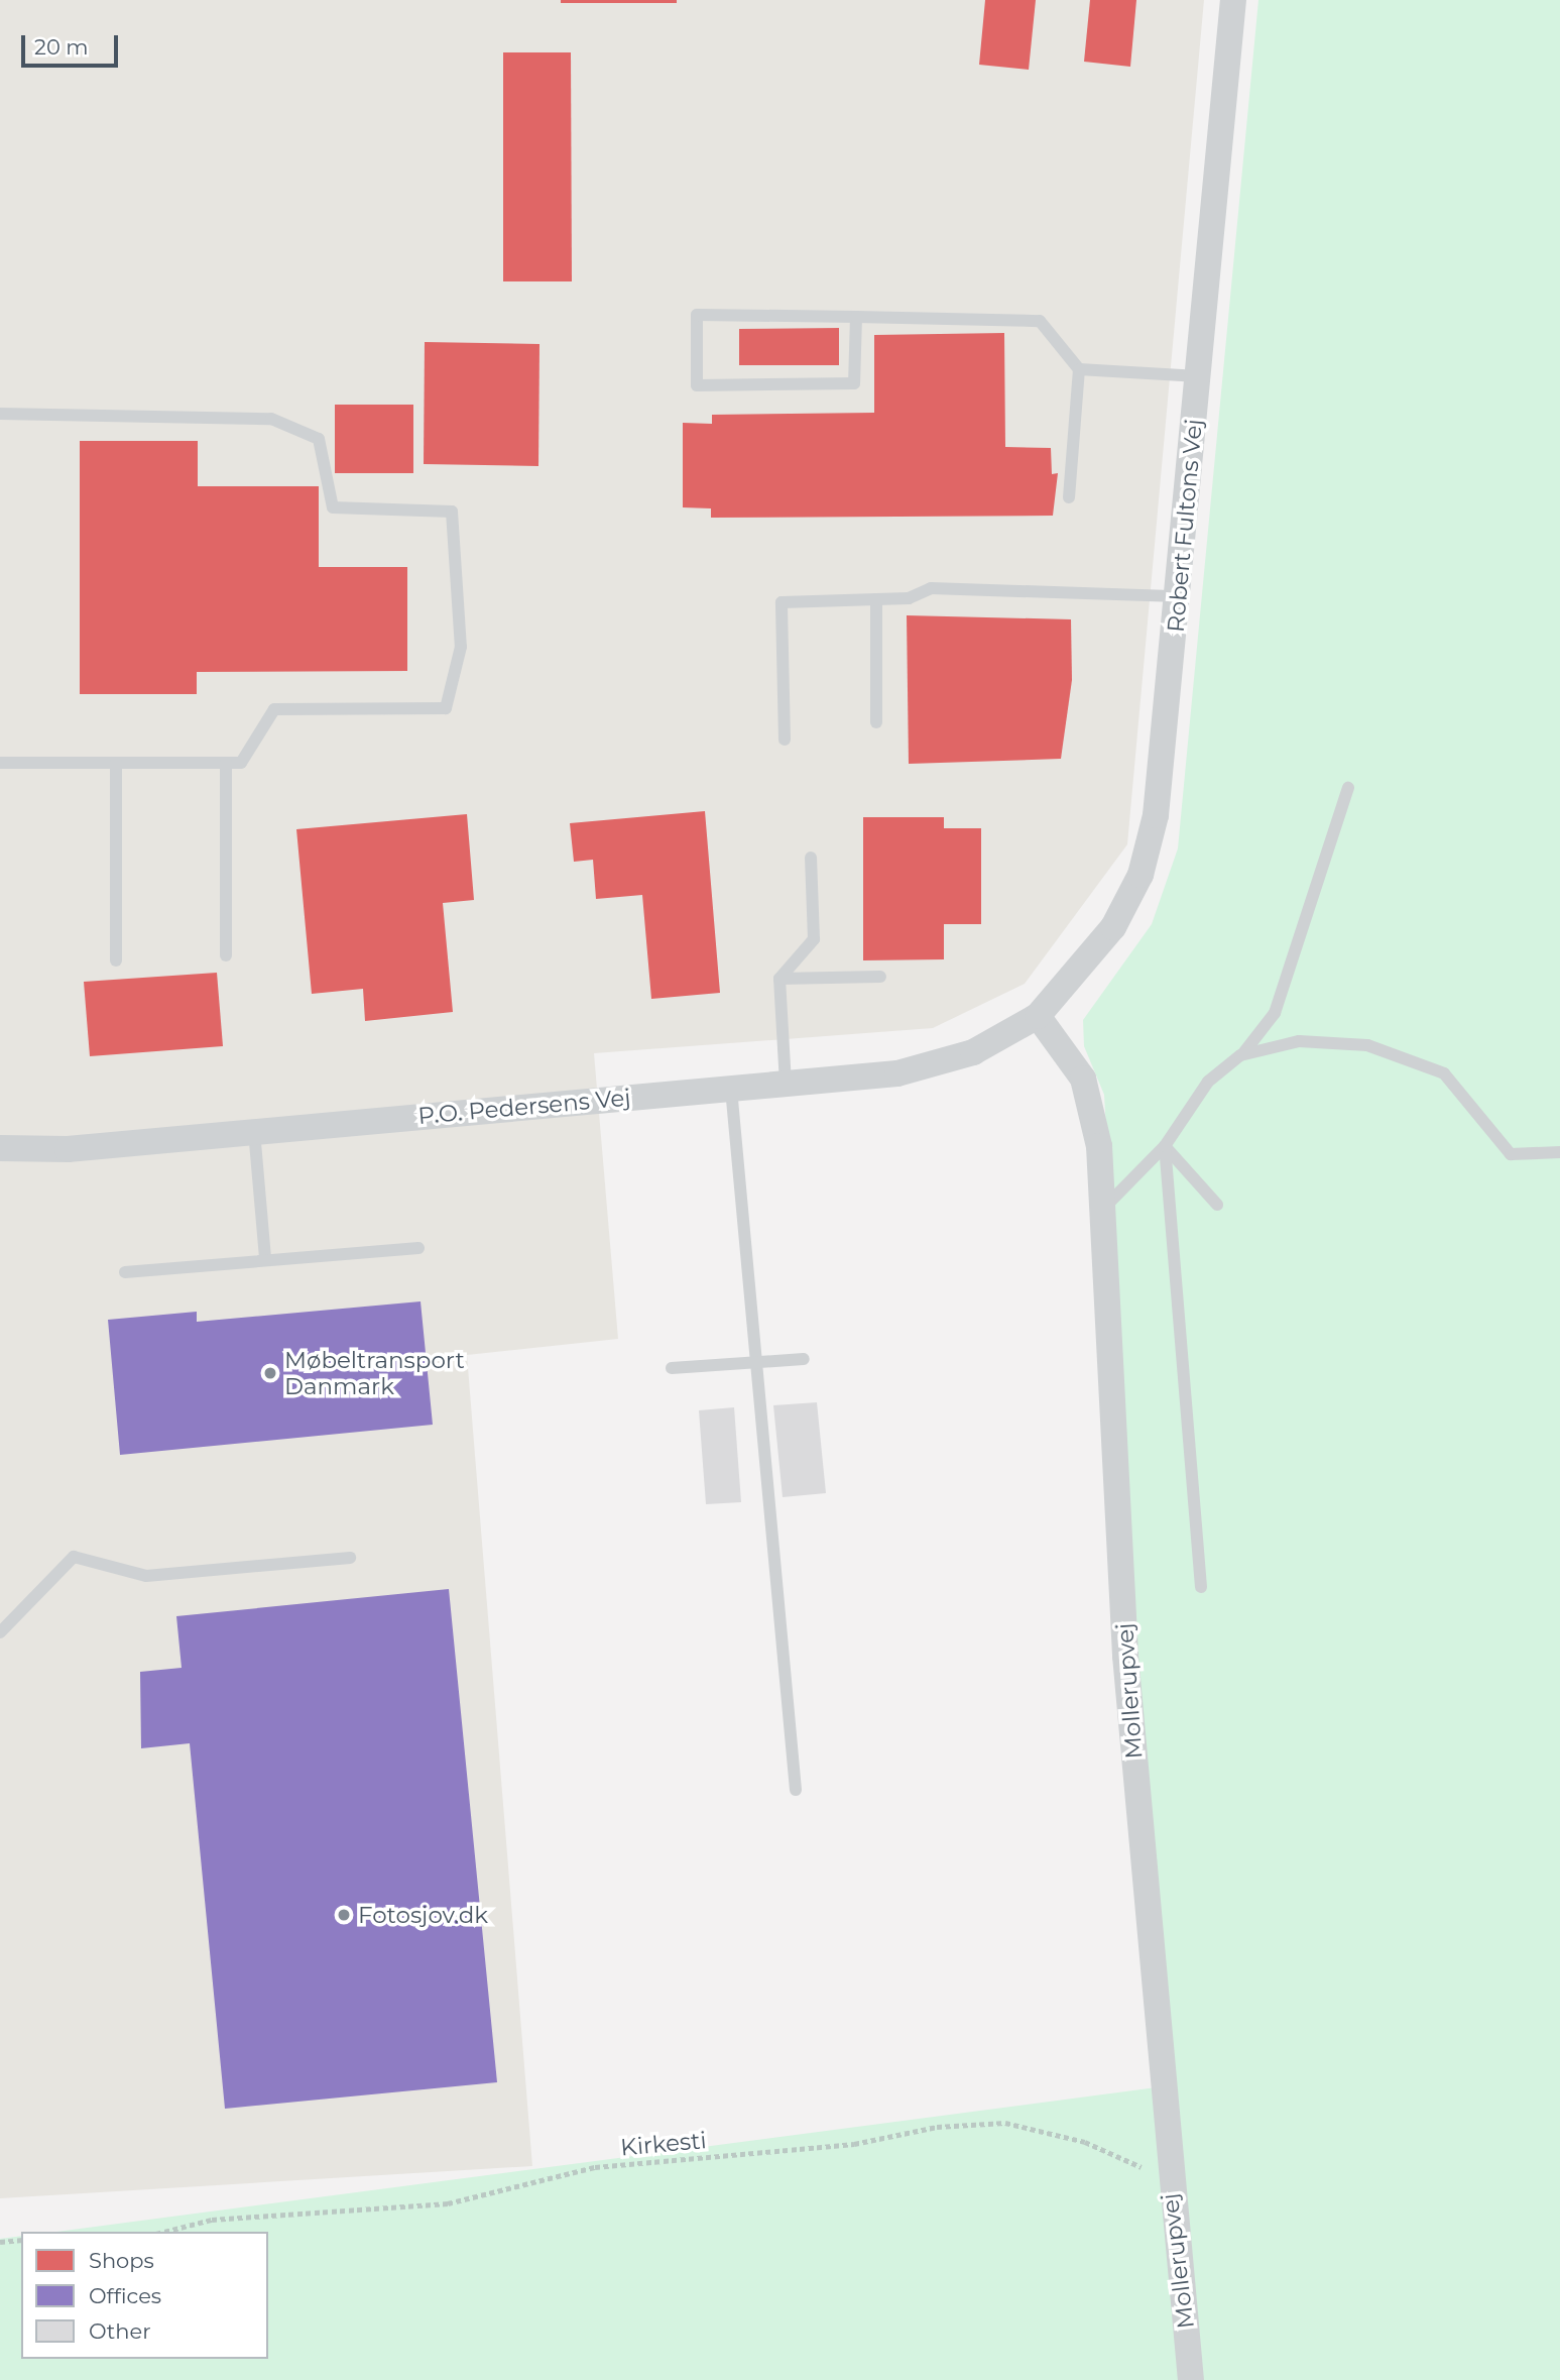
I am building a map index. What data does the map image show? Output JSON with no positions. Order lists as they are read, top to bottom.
{
  "streets": {
    "street": ["Robert Fultons Vej", "P.O. Pedersens Vej", "Mollerupvej"],
    "path": ["Kirkesti"]
  },
  "crossings": [
    ["Robert Fultons Vej", "P.O. Pedersens Vej"],
    ["Robert Fultons Vej", "Mollerupvej"],
    ["P.O. Pedersens Vej", "Mollerupvej"],
    ["Mollerupvej", "Kirkesti"]
  ],
  "places": ["Møbeltransport Danmark", "Fotosjov.dk"],
  "legend": ["Shops", "Offices", "Other"],
  "scale_bar": "20 m"
}
